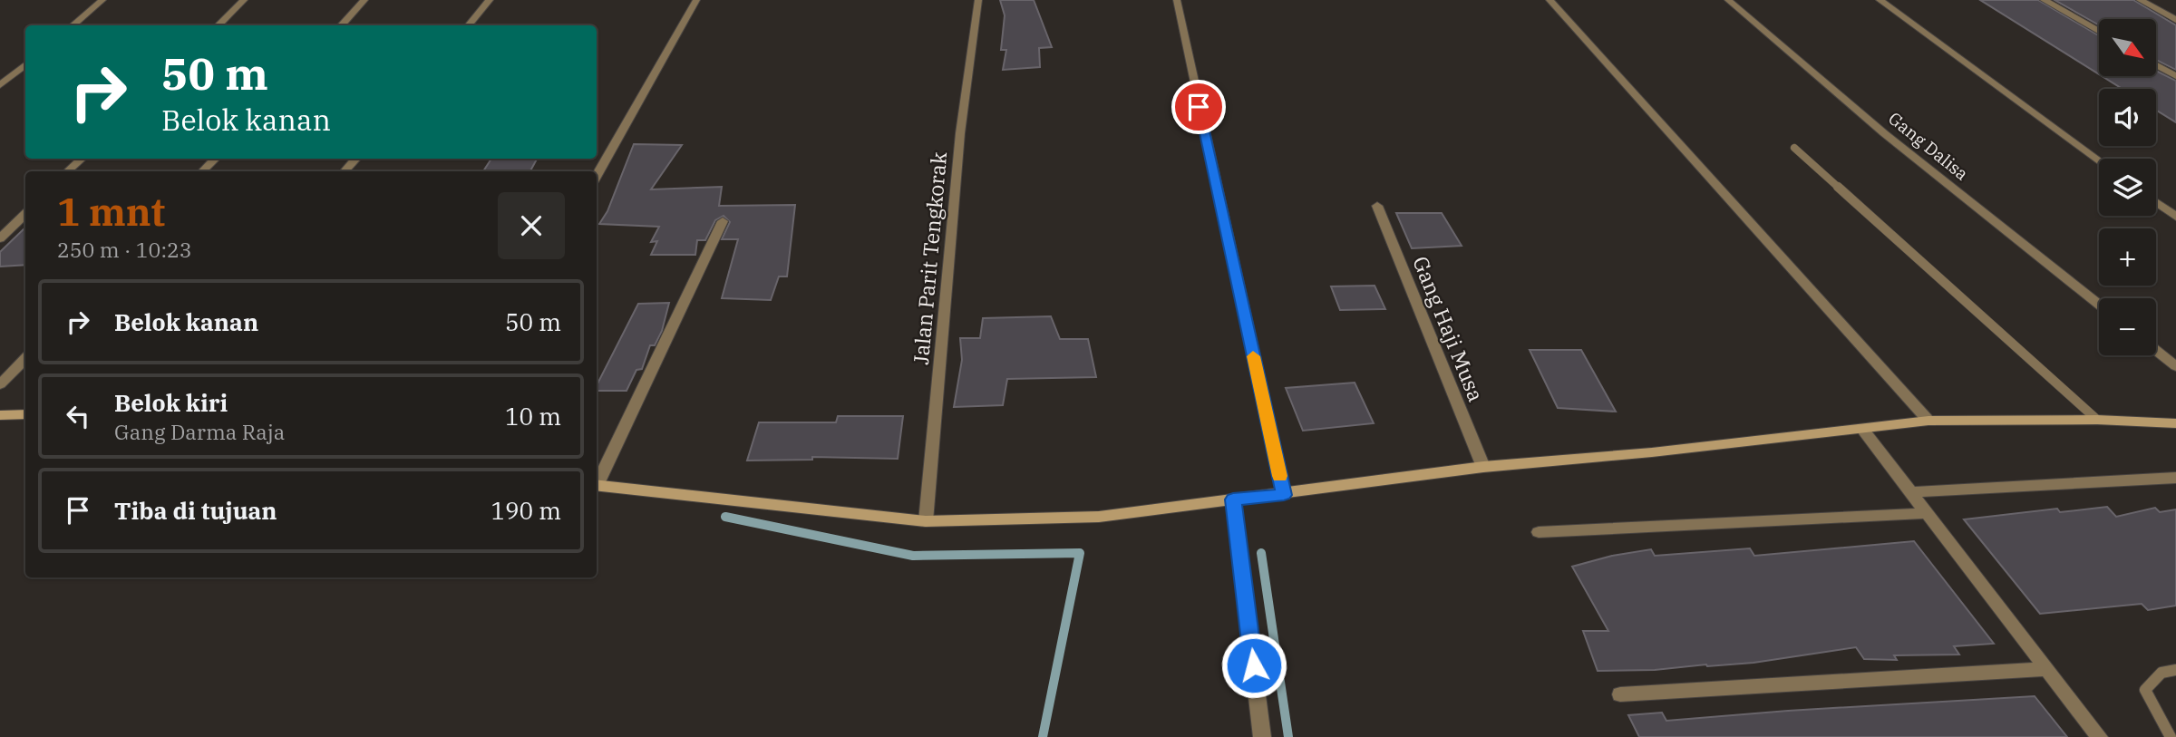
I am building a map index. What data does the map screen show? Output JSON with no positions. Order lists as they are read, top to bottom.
{
  "streets": {
    "street": ["Gang Dalisa", "Jalan Parit Tengkorak", "Gang Haji Musa"]
  },
  "north": "bottom right",
  "page": {
    "map_buttons": ["+", "−"],
    "turn": ["50 m", "Belok kanan"],
    "heading": ["1 mnt", "250 m · 10:23"],
    "list": [
      {
        "name": "Belok kanan",
        "value": "50 m"
      },
      {
        "name": "Belok kiri",
        "note": "Gang Darma Raja",
        "value": "10 m"
      },
      {
        "name": "Tiba di tujuan",
        "value": "190 m"
      }
    ]
  }
}
